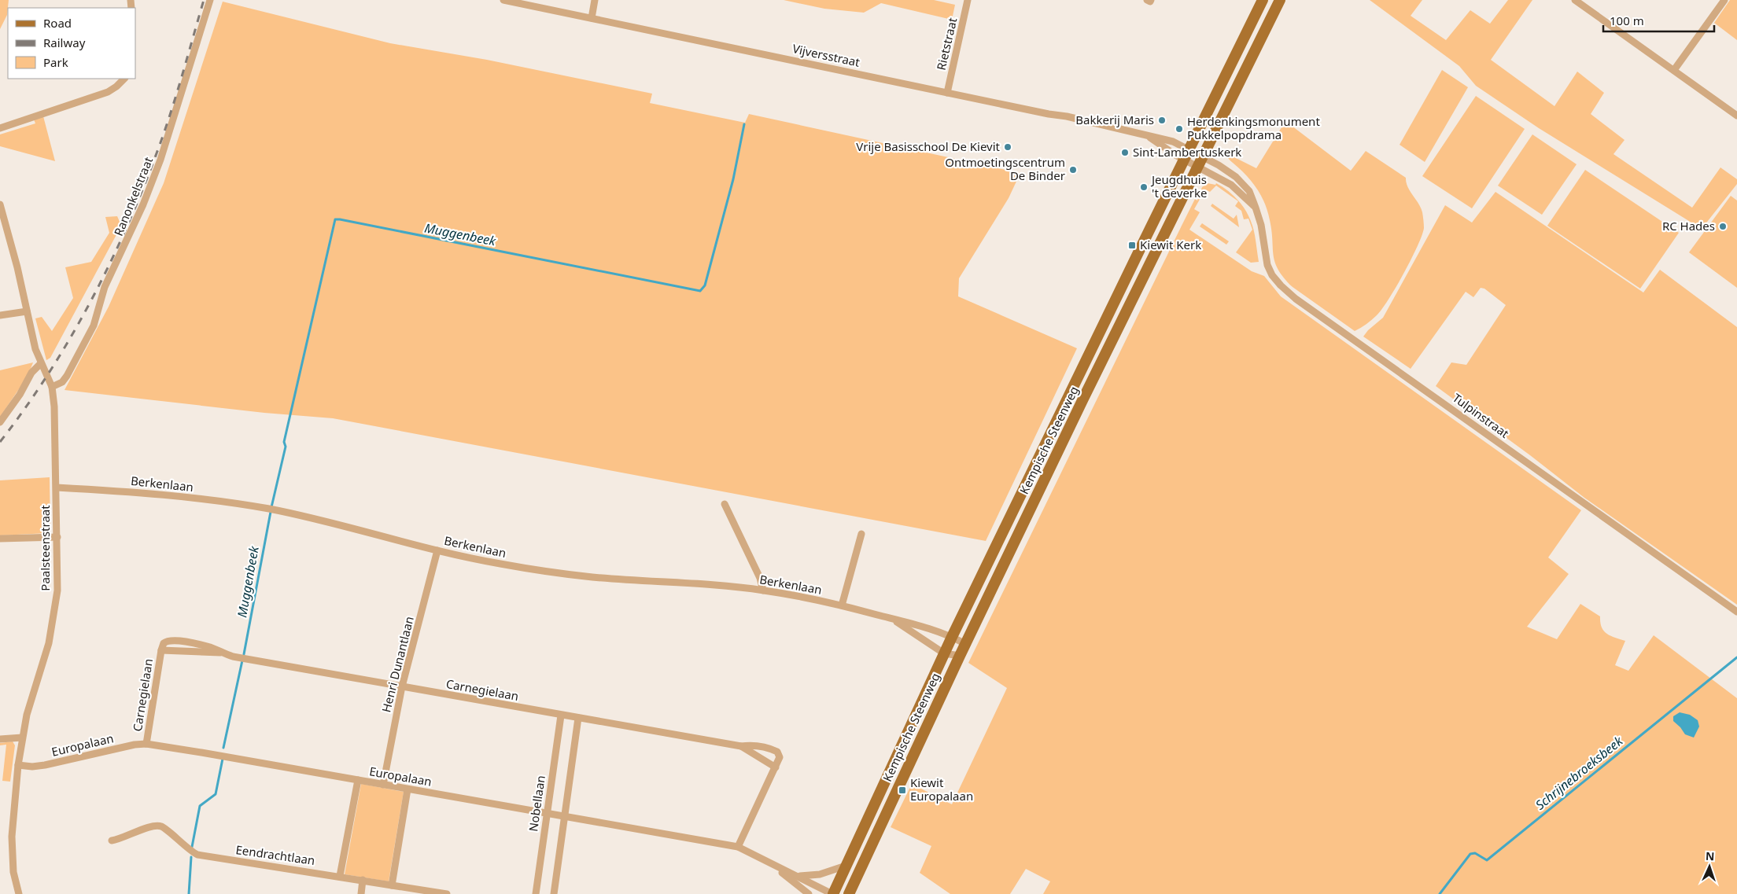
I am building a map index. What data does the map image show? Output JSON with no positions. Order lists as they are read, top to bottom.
{
  "streets": {
    "main road": ["Kempische Steenweg"],
    "street": [
      "Rietstraat",
      "Vijversstraat",
      "Ranonkelstraat",
      "Tulpinstraat",
      "Berkenlaan",
      "Paalsteenstraat",
      "Henri Dunantlaan",
      "Carnegielaan",
      "Europalaan",
      "Nobellaan",
      "Eendrachtlaan"
    ]
  },
  "crossings": [
    ["Rietstraat", "Vijversstraat"],
    ["Vijversstraat", "Tulpinstraat"],
    ["Vijversstraat", "Kempische Steenweg"],
    ["Ranonkelstraat", "Paalsteenstraat"],
    ["Tulpinstraat", "Kempische Steenweg"],
    ["Kempische Steenweg", "Berkenlaan"],
    ["Kempische Steenweg", "Europalaan"],
    ["Berkenlaan", "Paalsteenstraat"],
    ["Berkenlaan", "Henri Dunantlaan"],
    ["Paalsteenstraat", "Europalaan"],
    ["Henri Dunantlaan", "Carnegielaan"],
    ["Henri Dunantlaan", "Europalaan"],
    ["Carnegielaan", "Europalaan"],
    ["Carnegielaan", "Nobellaan"],
    ["Europalaan", "Nobellaan"]
  ],
  "water": ["Muggenbeek", "Schrijnebroeksbeek"],
  "places": {
    "other": [
      "Bakkerij Maris",
      "Herdenkingsmonument Pukkelpopdrama",
      "Vrije Basisschool De Kievit",
      "Sint-Lambertuskerk",
      "Ontmoetingscentrum De Binder",
      "Jeugdhuis 't Geverke",
      "RC Hades"
    ],
    "transit": ["Kiewit Kerk", "Kiewit Europalaan"]
  },
  "legend": ["Road", "Railway", "Park"],
  "scale_bar": "100 m",
  "north": "top"
}
